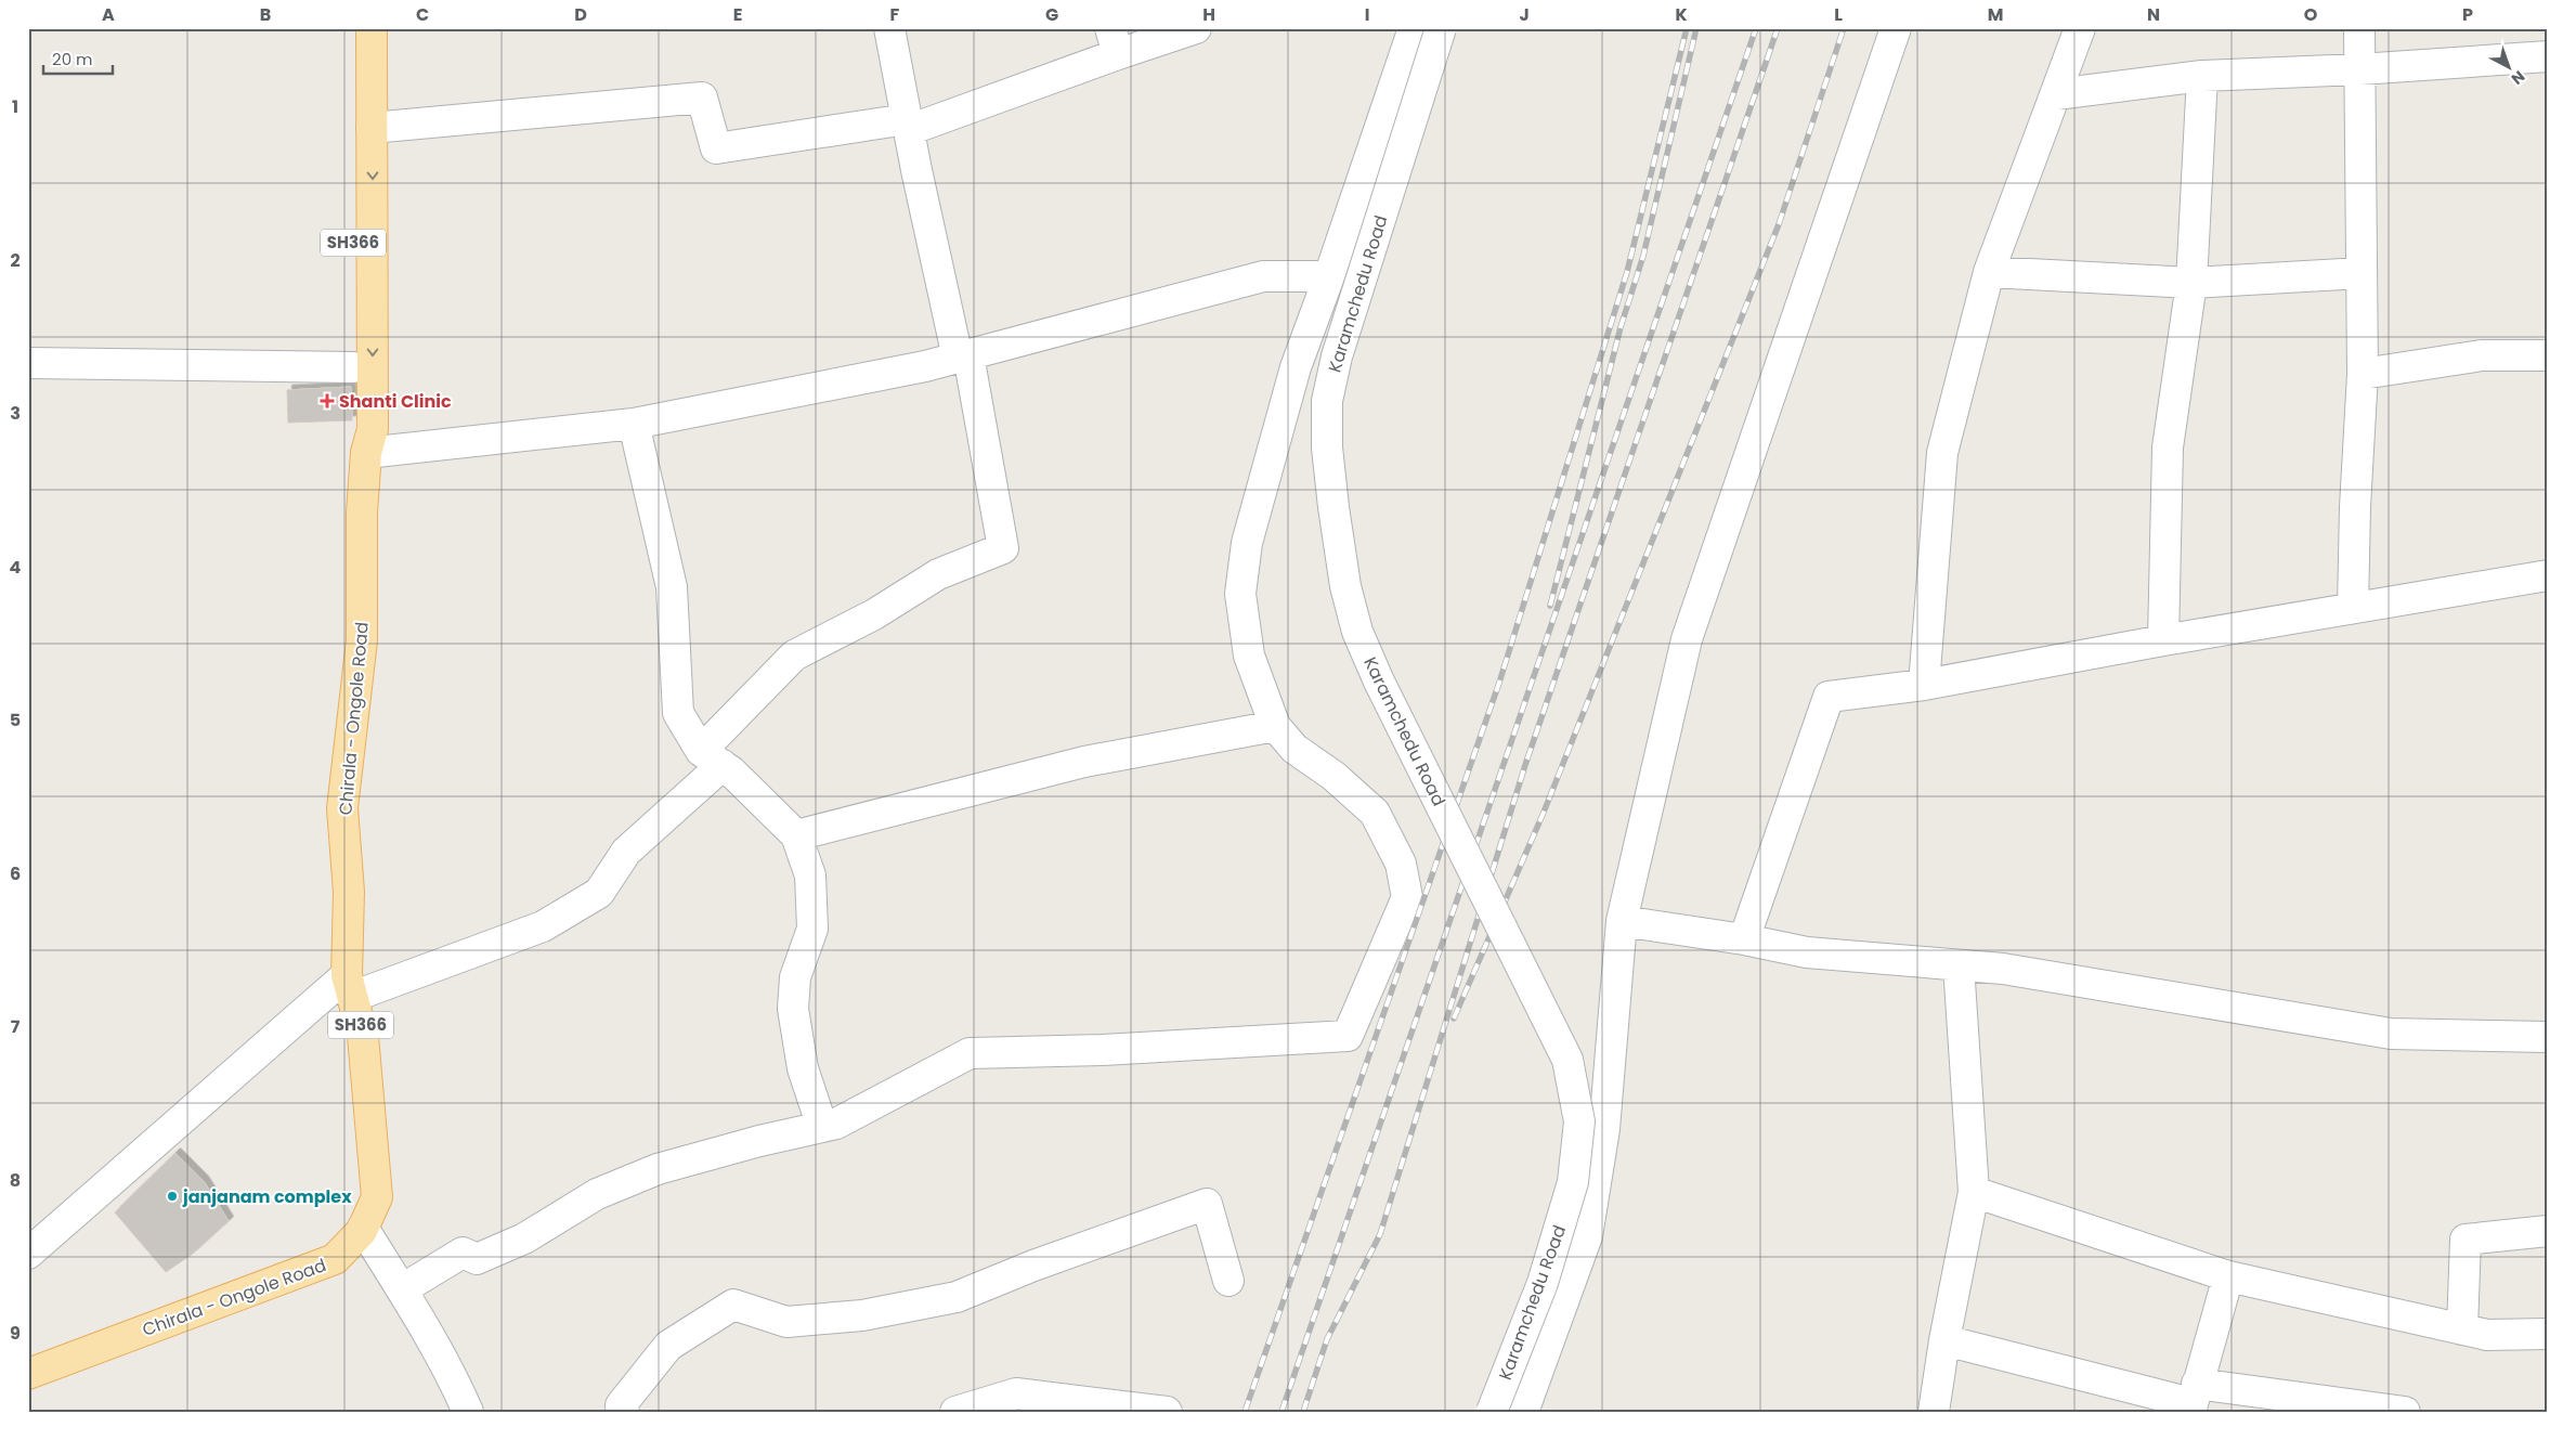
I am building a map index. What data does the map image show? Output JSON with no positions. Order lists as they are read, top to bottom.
{
  "streets": {
    "main road": ["SH366", "Chirala - Ongole Road"],
    "street": ["Karamchedu Road"]
  },
  "crossings": [
    ["SH366", "Chirala - Ongole Road"]
  ],
  "places": {
    "health": ["Shanti Clinic"],
    "other": ["janjanam complex"]
  },
  "scale_bar": "20 m",
  "north": "bottom right",
  "grid": {
    "columns": [
      "A",
      "B",
      "C",
      "D",
      "E",
      "F",
      "G",
      "H",
      "I",
      "J",
      "K",
      "L",
      "M",
      "N",
      "O",
      "P"
    ],
    "rows": [
      "1",
      "2",
      "3",
      "4",
      "5",
      "6",
      "7",
      "8",
      "9"
    ]
  }
}
